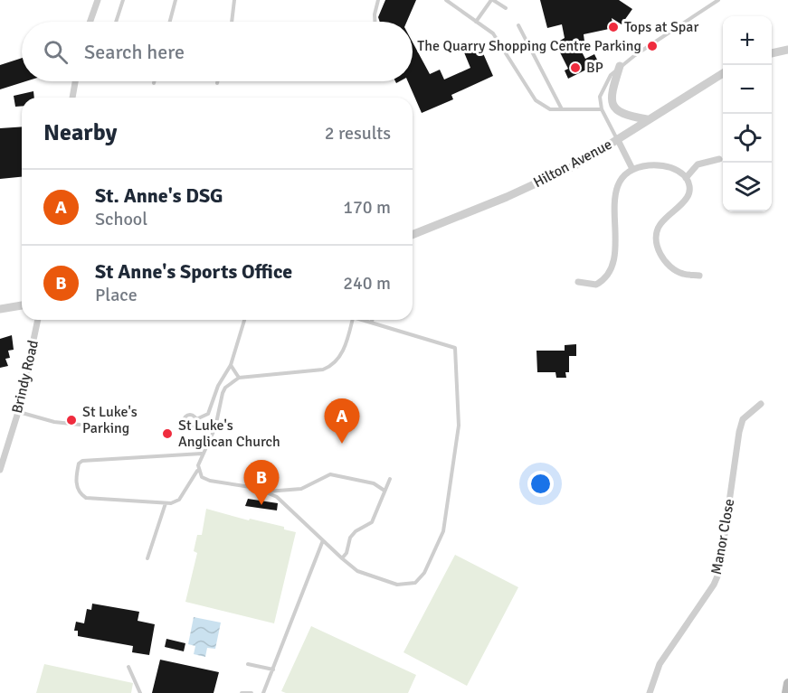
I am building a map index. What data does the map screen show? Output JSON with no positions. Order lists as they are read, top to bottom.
{
  "streets": {
    "street": ["Hilton Avenue", "Brindy Road", "Manor Close"]
  },
  "places": [
    "Tops at Spar",
    "The Quarry Shopping Centre Parking",
    "BP",
    "St Luke's Parking",
    "St Luke's Anglican Church"
  ],
  "page": {
    "map_buttons": ["+", "−"],
    "search": "Search here",
    "heading": ["Nearby", "2 results"],
    "list": [
      {
        "mark": "A",
        "name": "St. Anne's DSG",
        "note": "School",
        "value": "170 m"
      },
      {
        "mark": "B",
        "name": "St Anne's Sports Office",
        "note": "Place",
        "value": "240 m"
      }
    ],
    "pins": ["A", "B"]
  }
}
